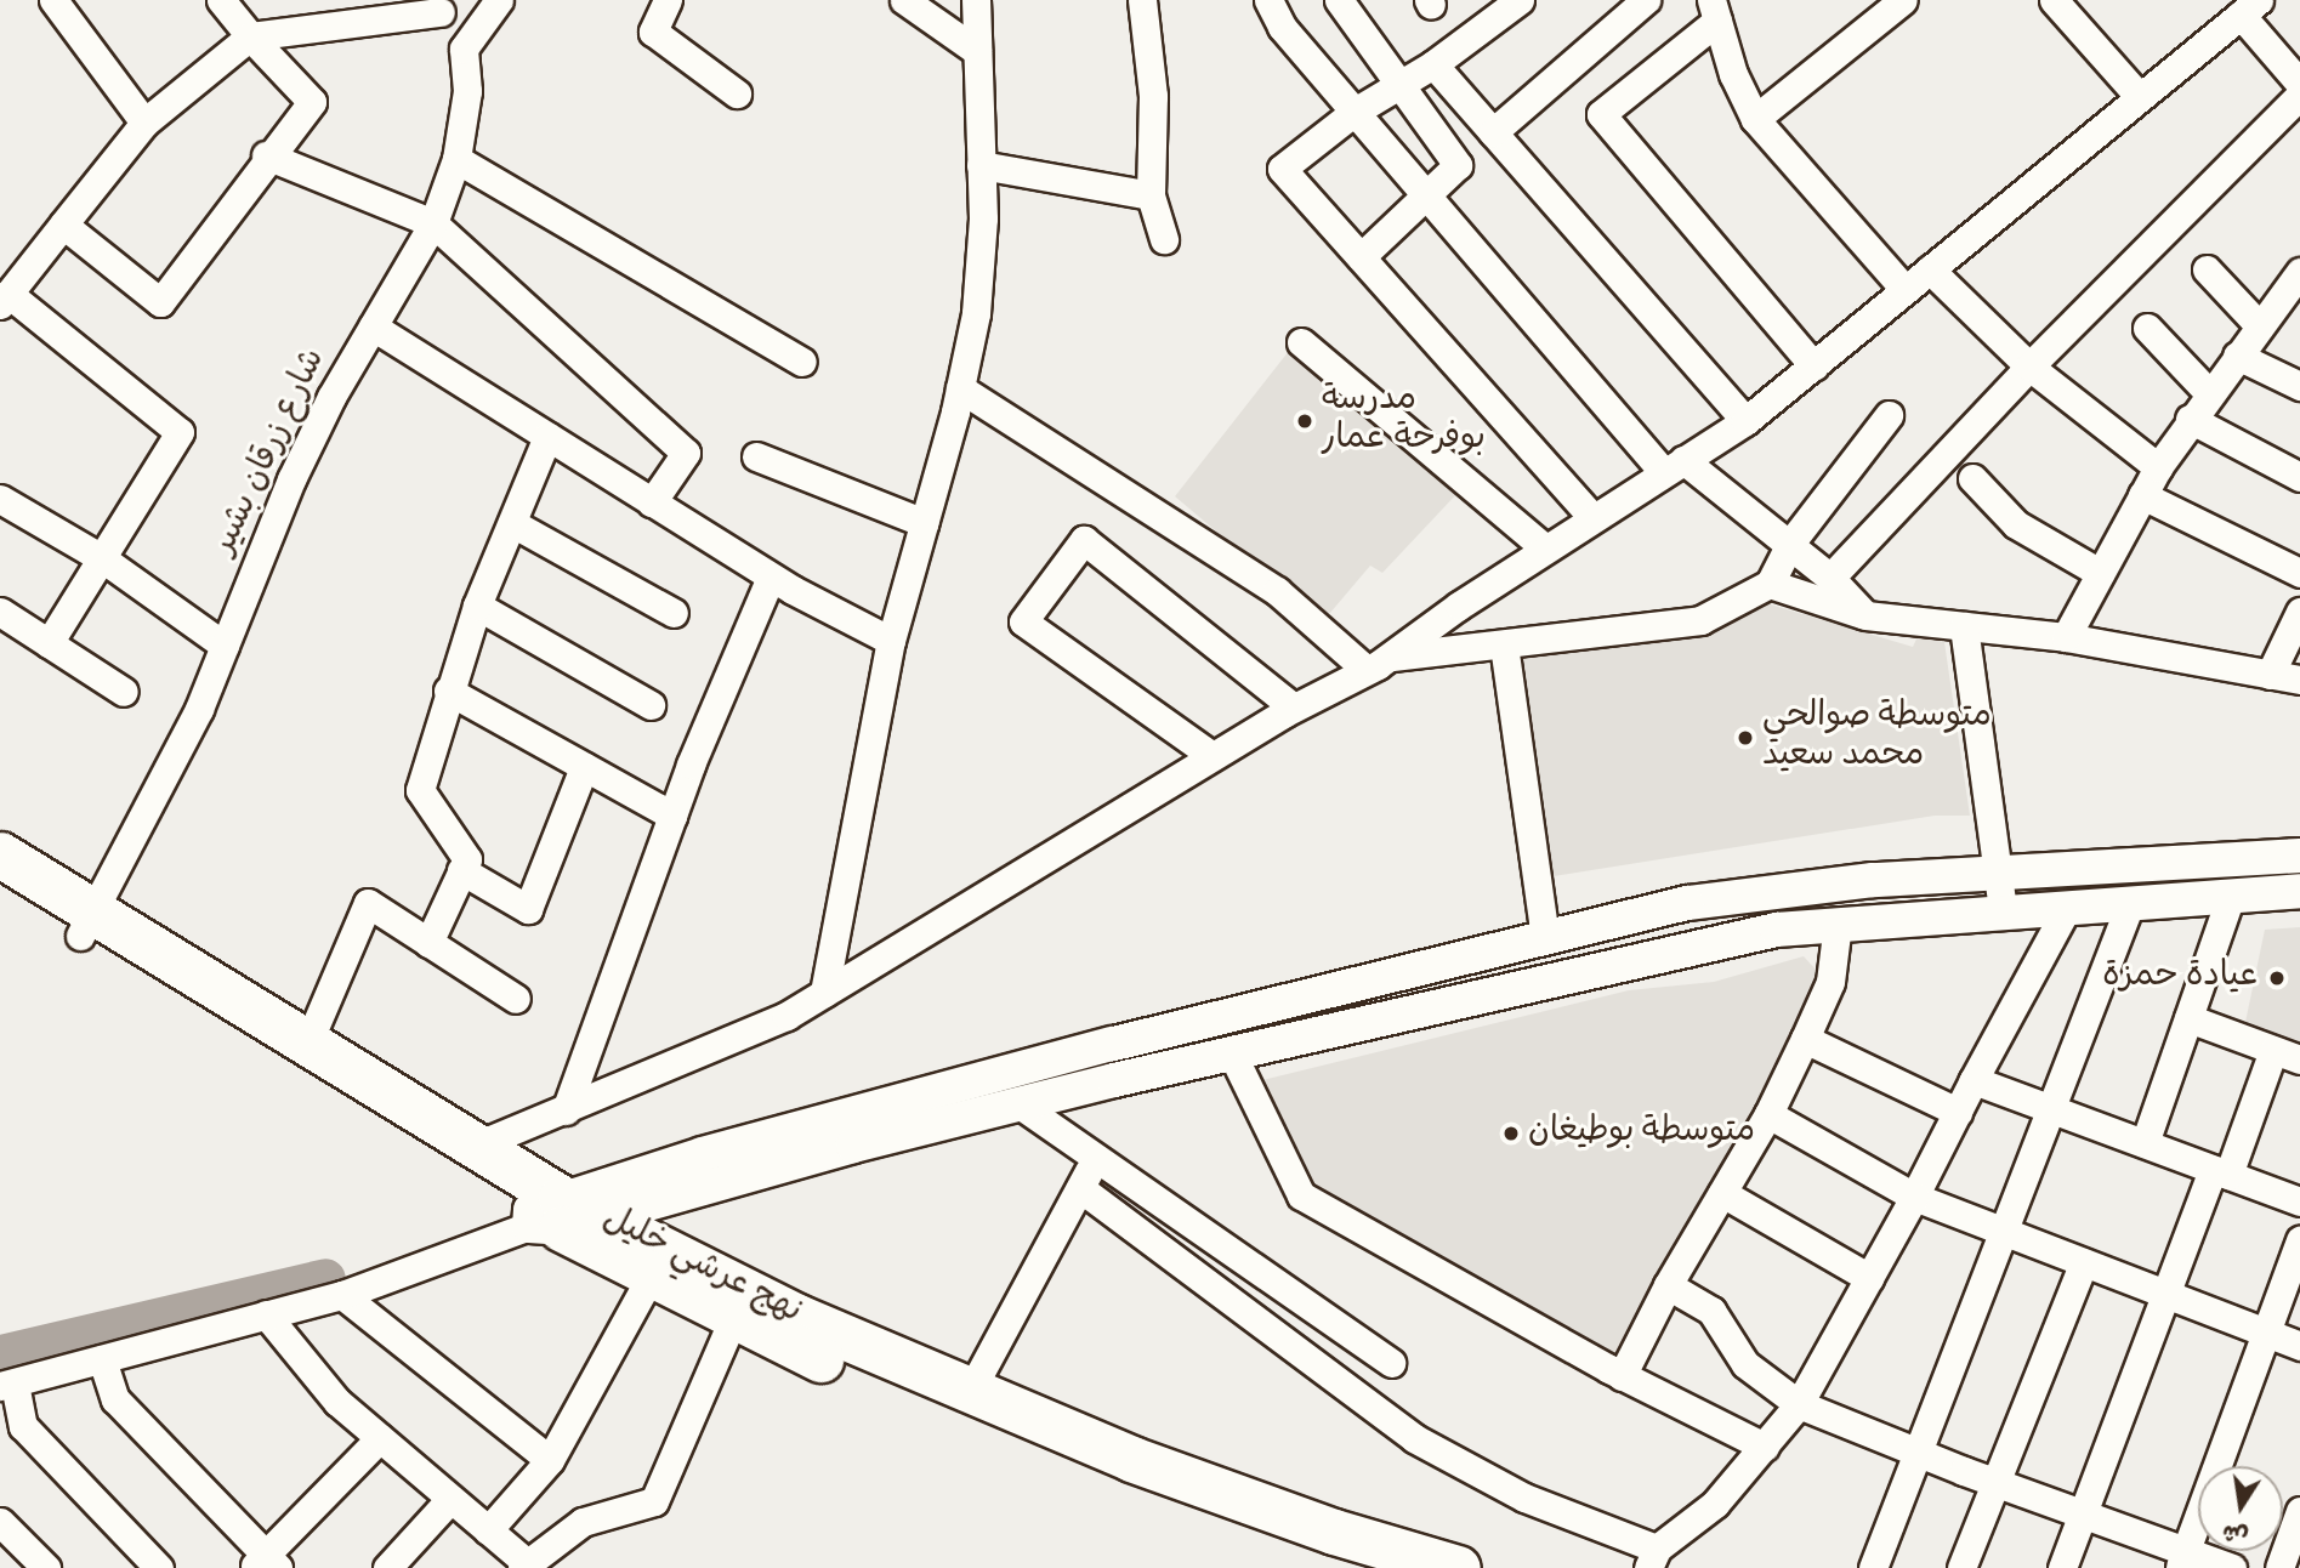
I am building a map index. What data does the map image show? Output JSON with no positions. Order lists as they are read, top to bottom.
{
  "streets": {
    "highway": ["نهج عرشي خليل"],
    "street": ["شارع زرقان بشير"]
  },
  "crossings": [
    ["شارع زرقان بشير", "نهج عرشي خليل"]
  ],
  "places": [
    "مدرسة بوفرحة عمار",
    "متوسطة صوالحي محمد سعيد",
    "عيادة حمزة",
    "متوسطة بوطيغان"
  ],
  "north": "bottom"
}
